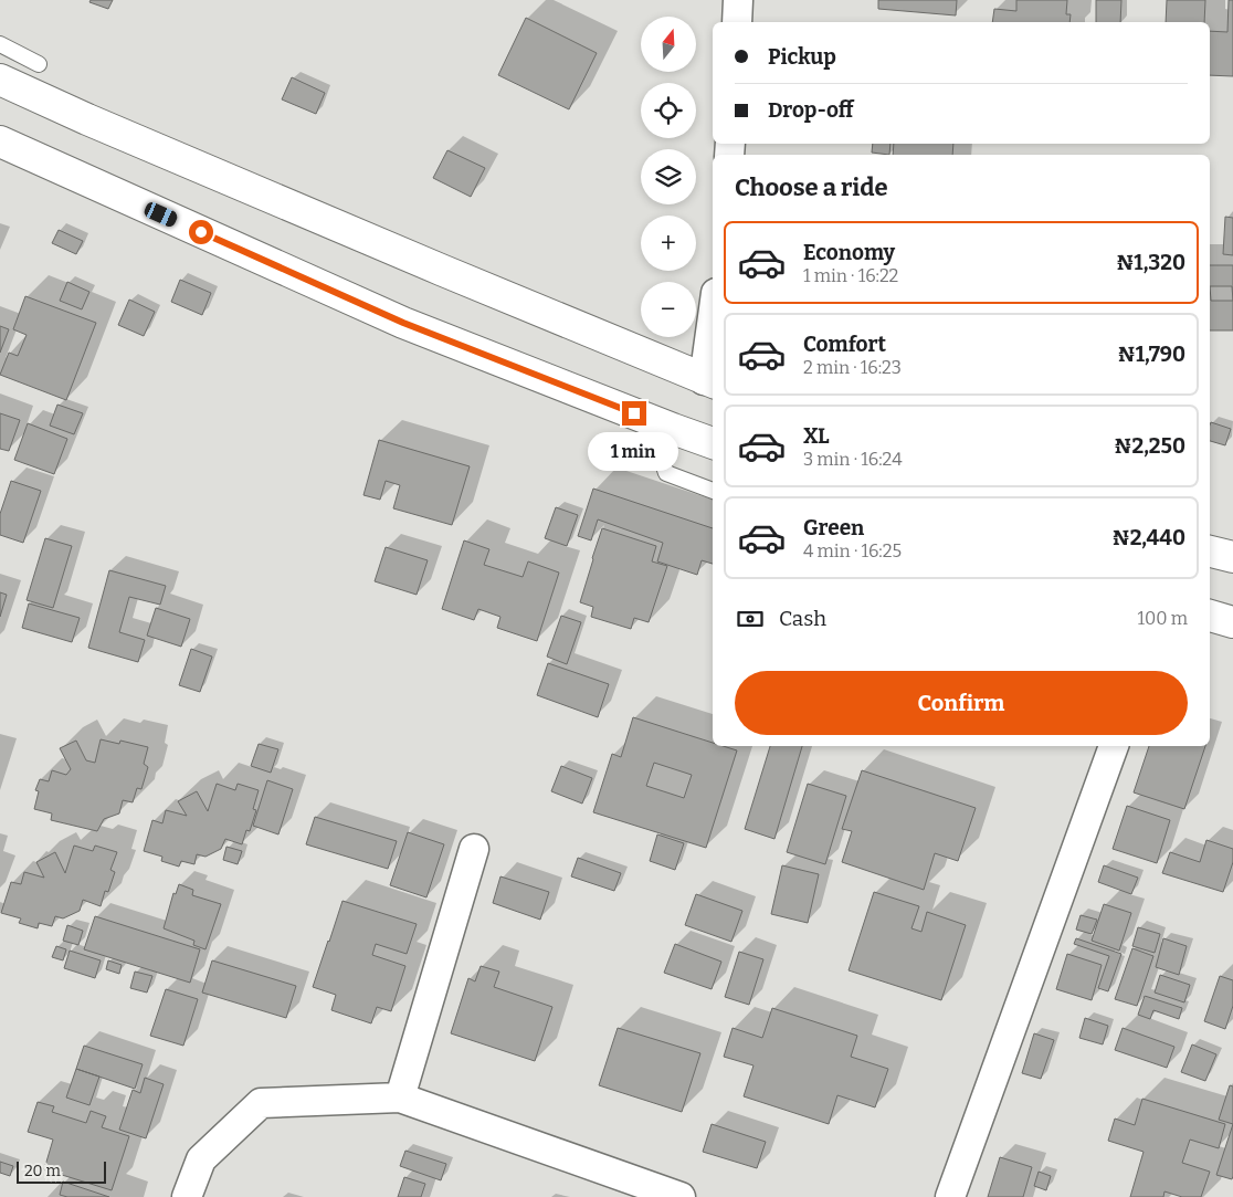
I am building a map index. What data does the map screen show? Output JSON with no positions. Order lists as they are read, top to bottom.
{
  "scale_bar": "20 m",
  "north": "top",
  "page": {
    "map_buttons": ["+", "−"],
    "banner": ["Pickup", "Drop-off"],
    "heading": "Choose a ride",
    "list": [
      {
        "name": "Economy",
        "note": "1 min · 16:22",
        "value": "₦1,320"
      },
      {
        "name": "Comfort",
        "note": "2 min · 16:23",
        "value": "₦1,790"
      },
      {
        "name": "XL",
        "note": "3 min · 16:24",
        "value": "₦2,250"
      },
      {
        "name": "Green",
        "note": "4 min · 16:25",
        "value": "₦2,440"
      }
    ],
    "bubble": "1 min",
    "pay": ["Cash", "100 m"],
    "buttons": "Confirm",
    "scale": "20 m"
  }
}
